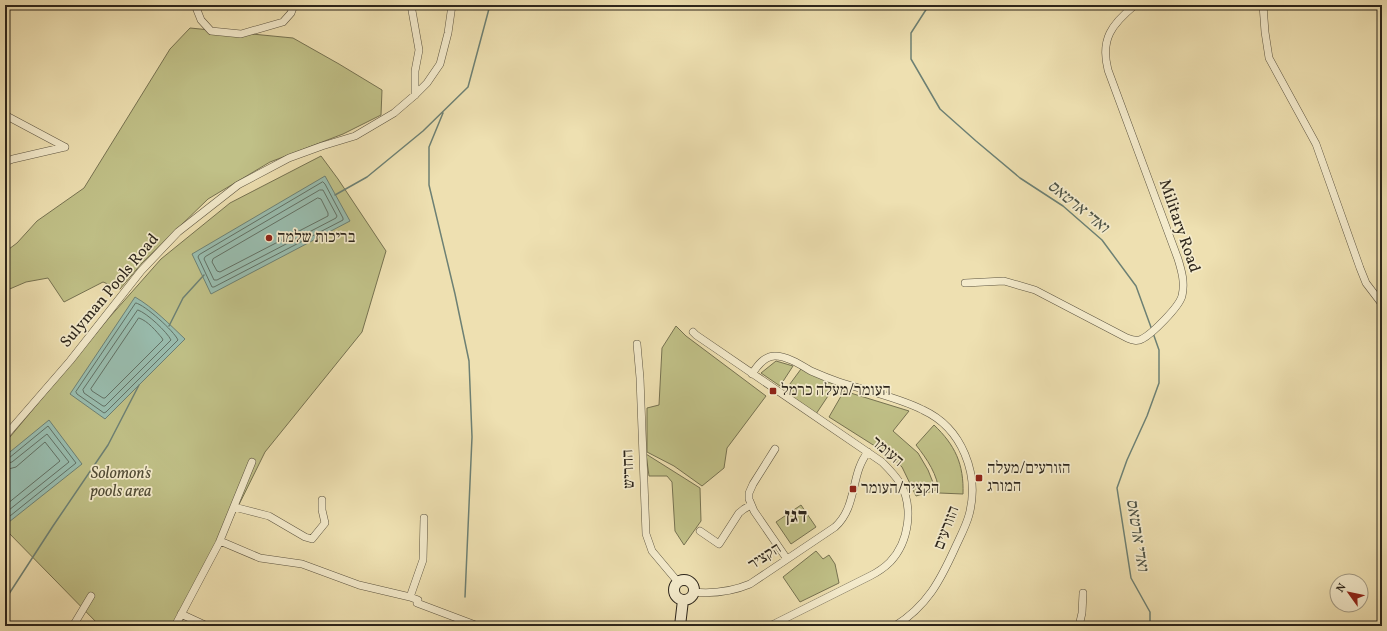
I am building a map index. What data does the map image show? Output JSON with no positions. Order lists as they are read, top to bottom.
{
  "streets": {
    "street": [
      "Military Road",
      "Sulyman Pools Road",
      "העומר",
      "החריש",
      "הזורעים",
      "הקציר"
    ]
  },
  "crossings": [
    ["העומר", "הזורעים"],
    ["העומר", "הקציר"],
    ["החריש", "הקציר"]
  ],
  "districts": ["דגן"],
  "water": ["ואדי ארטאס"],
  "parks": ["Solomon's pools area"],
  "places": {
    "other": ["בריכות שלמה"],
    "transit": ["העומר/מעלה כרמל", "הזורעים/מעלה המורג", "הקציר/העומר"]
  },
  "north": "top left"
}
